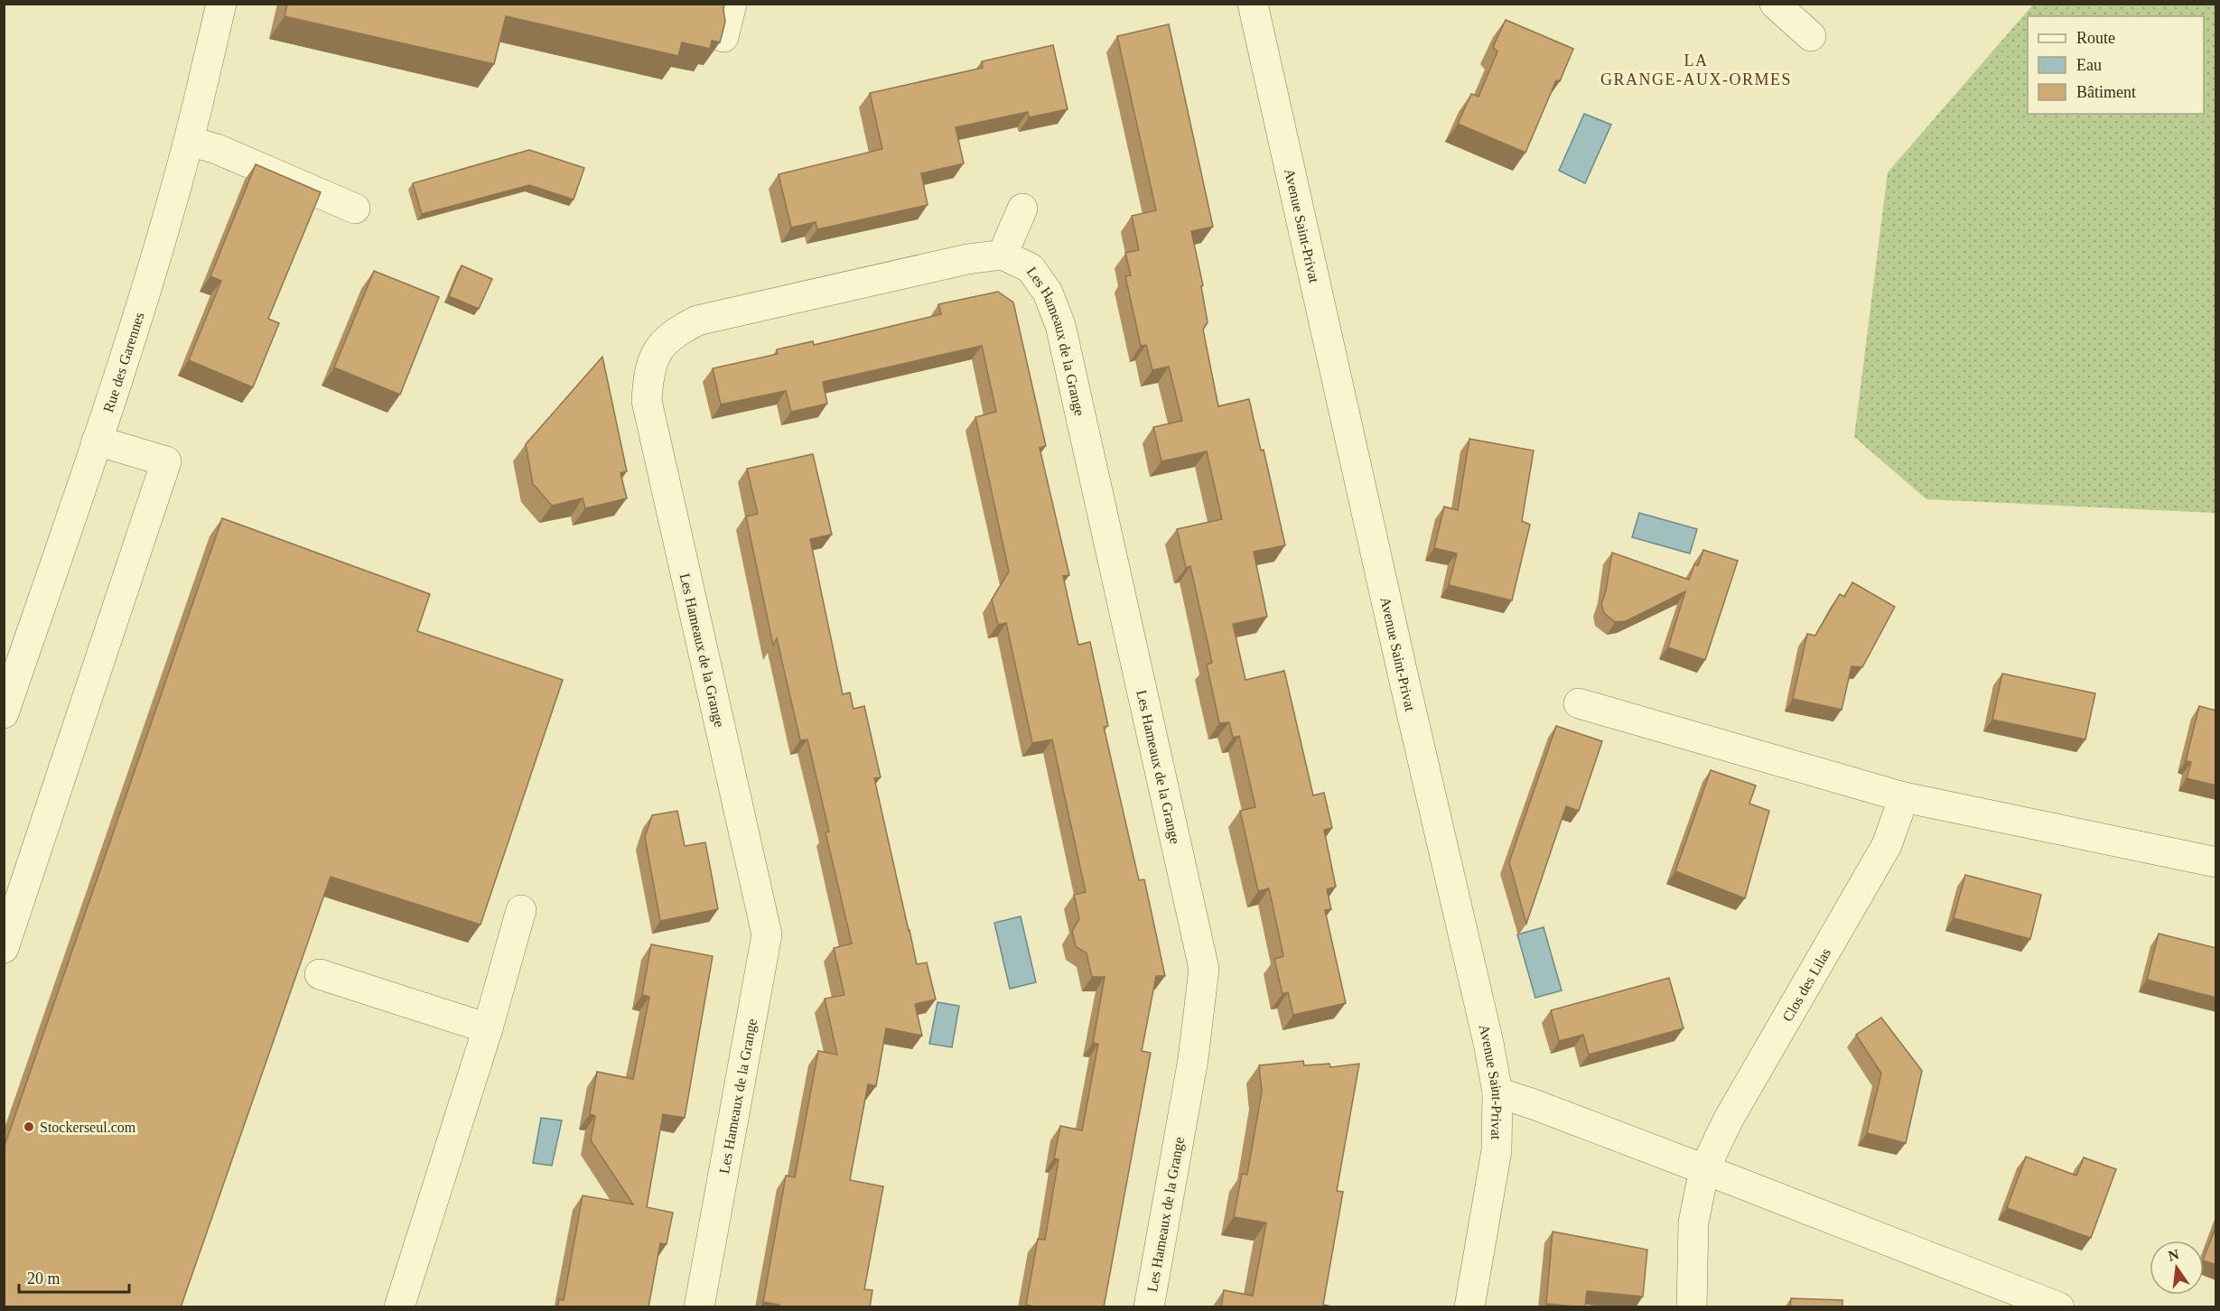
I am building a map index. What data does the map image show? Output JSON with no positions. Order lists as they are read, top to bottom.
{
  "streets": {
    "street": [
      "Avenue Saint-Privat",
      "Les Hameaux de la Grange",
      "Rue des Garennes",
      "Clos des Lilas"
    ]
  },
  "districts": ["LA GRANGE-AUX-ORMES"],
  "places": ["Stockerseul.com"],
  "legend": ["Route", "Eau", "Bâtiment"],
  "scale_bar": "20 m",
  "north": "top"
}
